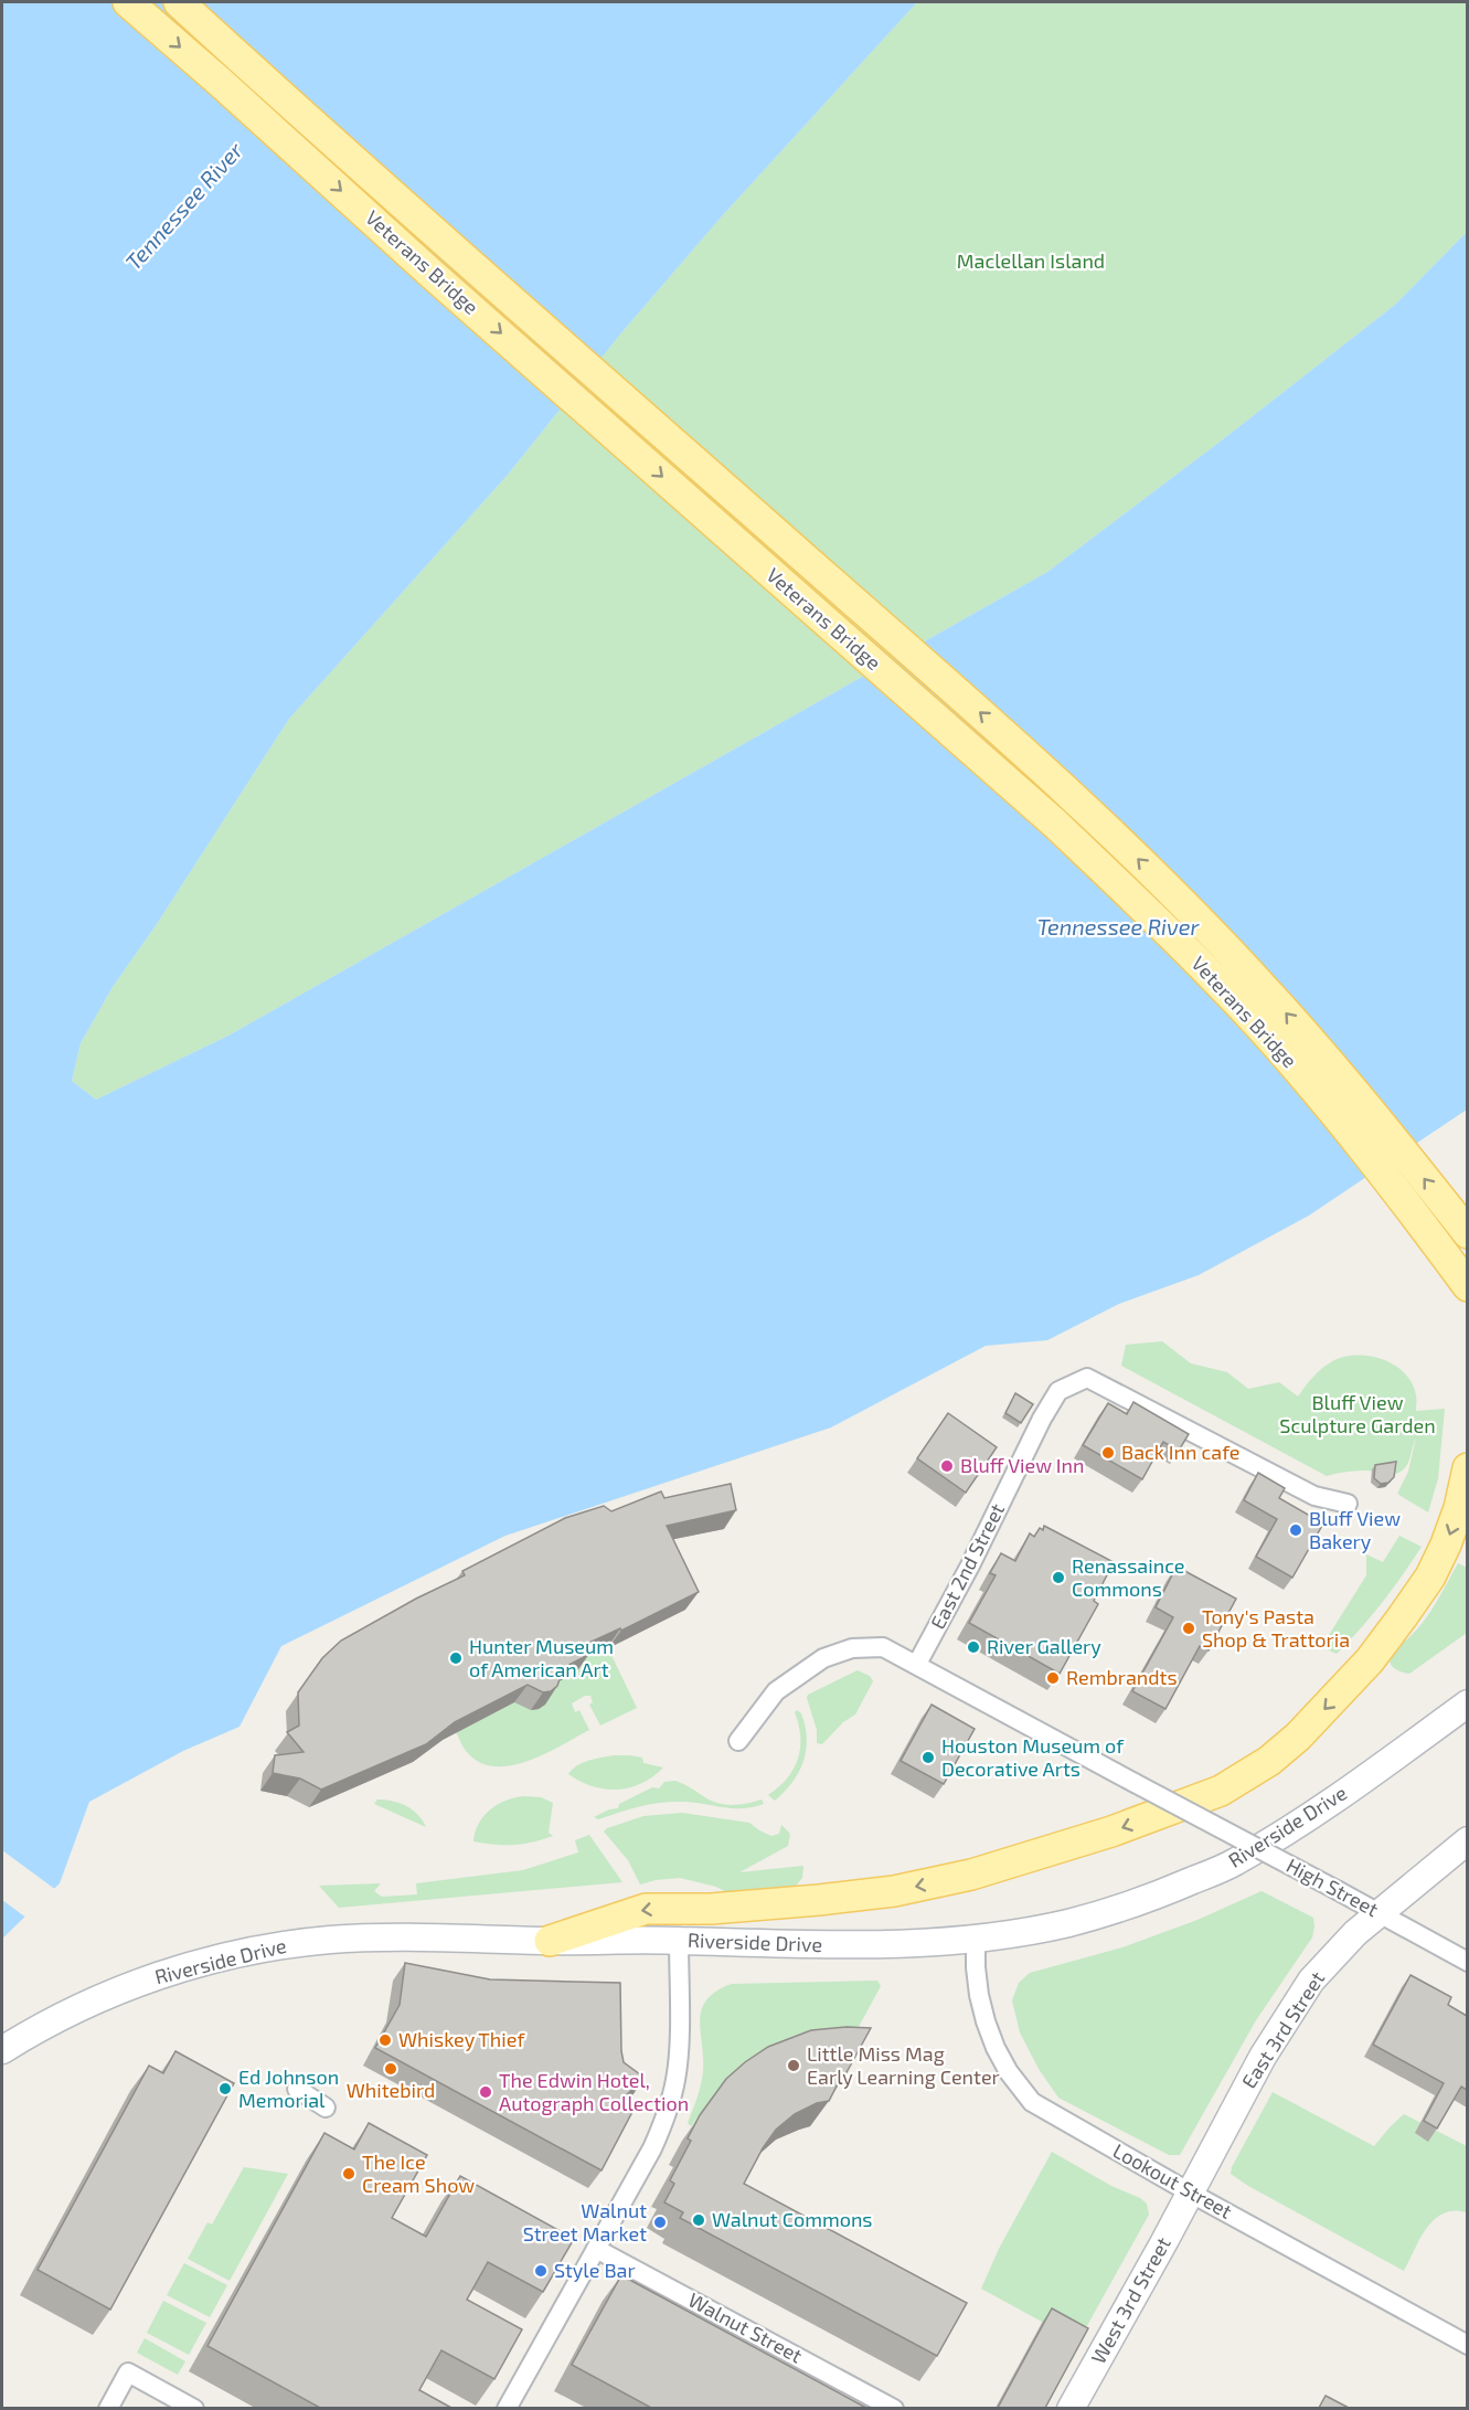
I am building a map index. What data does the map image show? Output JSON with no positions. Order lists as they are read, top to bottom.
{
  "streets": {
    "main road": [
      "Veterans Bridge",
      "Riverside Drive",
      "East 3rd Street",
      "West 3rd Street"
    ],
    "street": [
      "East 2nd Street",
      "High Street",
      "Lookout Street",
      "Walnut Street"
    ]
  },
  "crossings": [
    ["East 2nd Street", "High Street"],
    ["Riverside Drive", "Lookout Street"],
    ["High Street", "East 3rd Street"],
    ["East 3rd Street", "Lookout Street"],
    ["East 3rd Street", "West 3rd Street"],
    ["Lookout Street", "West 3rd Street"]
  ],
  "water": ["Tennessee River"],
  "parks": ["Maclellan Island", "Bluff View Sculpture Garden"],
  "places": [
    "Back Inn cafe",
    "Bluff View Inn",
    "Bluff View Bakery",
    "Renassaince Commons",
    "Tony's Pasta Shop & Trattoria",
    "River Gallery",
    "Hunter Museum of American Art",
    "Rembrandts",
    "Houston Museum of Decorative Arts",
    "Whiskey Thief",
    "Little Miss Mag Early Learning Center",
    "Whitebird",
    "Ed Johnson Memorial",
    "The Edwin Hotel, Autograph Collection",
    "The Ice Cream Show",
    "Walnut Commons",
    "Walnut Street Market",
    "Style Bar"
  ]
}
